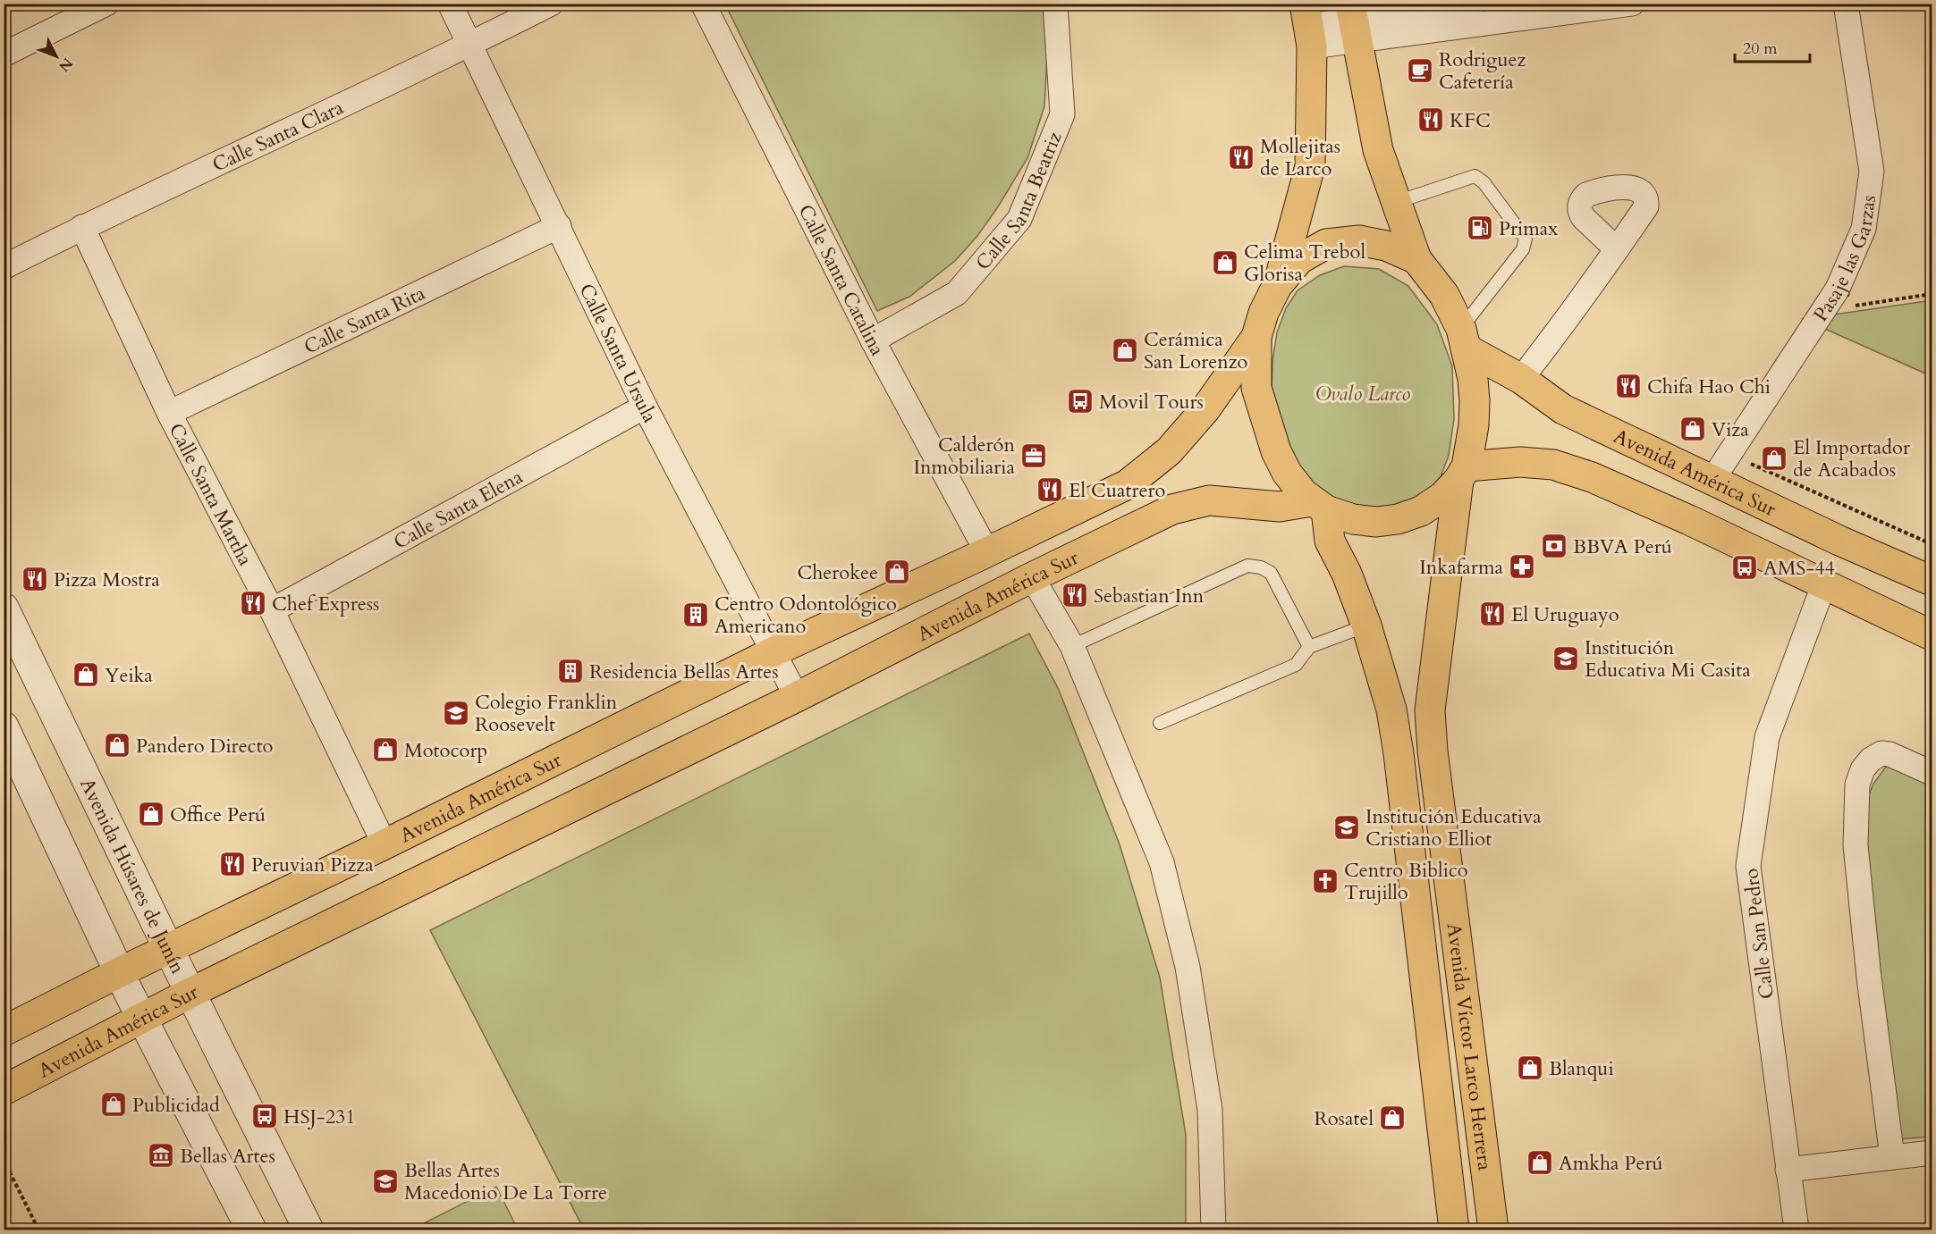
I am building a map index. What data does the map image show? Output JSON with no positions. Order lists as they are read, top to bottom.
{
  "streets": {
    "main road": ["Avenida América Sur", "Avenida Víctor Larco Herrera"],
    "street": [
      "Calle Santa Clara",
      "Calle Santa Beatriz",
      "Pasaje las Garzas",
      "Calle Santa Catalina",
      "Calle Santa Rita",
      "Calle Santa Ursula",
      "Calle Santa Martha",
      "Calle Santa Elena",
      "Avenida Húsares de Junín",
      "Calle San Pedro"
    ]
  },
  "crossings": [
    ["Calle Santa Clara", "Calle Santa Ursula"],
    ["Calle Santa Clara", "Calle Santa Martha"],
    ["Calle Santa Beatriz", "Calle Santa Catalina"],
    ["Pasaje las Garzas", "Avenida América Sur"],
    ["Calle Santa Catalina", "Avenida América Sur"],
    ["Calle Santa Rita", "Calle Santa Ursula"],
    ["Calle Santa Rita", "Calle Santa Martha"],
    ["Calle Santa Ursula", "Avenida América Sur"],
    ["Calle Santa Ursula", "Calle Santa Elena"],
    ["Avenida América Sur", "Calle Santa Martha"],
    ["Avenida América Sur", "Avenida Húsares de Junín"],
    ["Avenida América Sur", "Avenida Víctor Larco Herrera"],
    ["Calle Santa Martha", "Calle Santa Elena"]
  ],
  "parks": ["Ovalo Larco"],
  "places": {
    "cafe": ["Rodriguez Cafetería"],
    "restaurant": [
      "KFC",
      "Mollejitas de Larco",
      "Chifa Hao Chi",
      "El Cuatrero",
      "Pizza Mostra",
      "Sebastian Inn",
      "Chef Express",
      "El Uruguayo",
      "Peruvian Pizza"
    ],
    "fuel station": ["Primax"],
    "shop": [
      "Celima Trebol Glorisa",
      "Cerámica San Lorenzo",
      "Viza",
      "El Importador de Acabados",
      "Cherokee",
      "Yeika",
      "Pandero Directo",
      "Motocorp",
      "Office Perú",
      "Blanqui",
      "Publicidad",
      "Rosatel",
      "Amkha Perú"
    ],
    "bus stop": ["Movil Tours", "AMS-44", "HSJ-231"],
    "office": ["Calderón Inmobiliaria"],
    "bank": ["BBVA Perú"],
    "pharmacy": ["Inkafarma"],
    "building": ["Centro Odontológico Americano", "Residencia Bellas Artes"],
    "school or university": [
      "Institución Educativa Mi Casita",
      "Colegio Franklin Roosevelt",
      "Institución Educativa Cristiano Elliot",
      "Bellas Artes Macedonio De La Torre"
    ],
    "church": ["Centro Biblico Trujillo"],
    "museum": ["Bellas Artes"]
  },
  "scale_bar": "20 m",
  "north": "bottom right"
}
